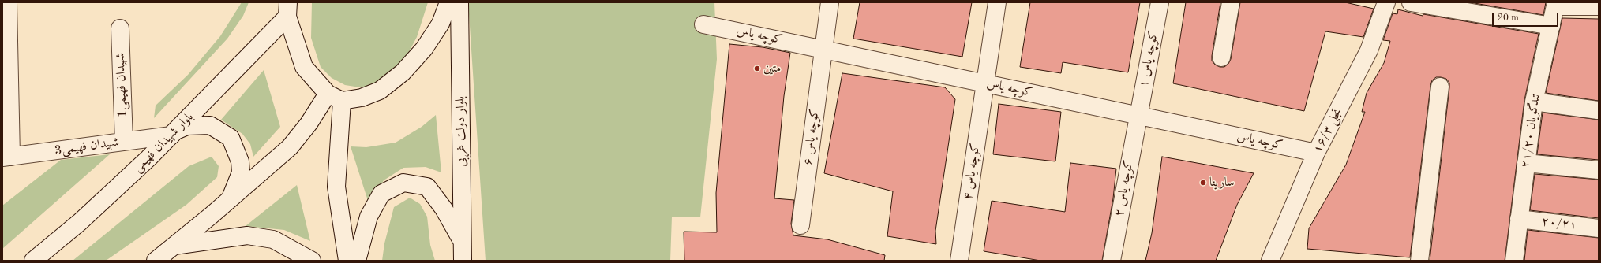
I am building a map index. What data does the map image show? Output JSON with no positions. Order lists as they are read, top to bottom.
{
  "streets": {
    "street": [
      "کوچه یاس",
      "کوچه یاس ۱",
      "1شهیدان فهیمی",
      "۱۶/۳ تجلی",
      "۲۱/۲۰ تندگویان",
      "بلوار دولت غربی",
      "کوچه یاس ۶",
      "بلوار شهیدان فهیمی",
      "3شهیدان فهیمی",
      "کوچه یاس ۴",
      "کوچه یاس ۲",
      "۲۰/۲۱"
    ]
  },
  "crossings": [
    ["کوچه یاس", "کوچه یاس ۱"],
    ["کوچه یاس", "۱۶/۳ تجلی"],
    ["کوچه یاس", "کوچه یاس ۶"],
    ["کوچه یاس", "کوچه یاس ۴"],
    ["کوچه یاس", "کوچه یاس ۲"],
    ["کوچه یاس ۱", "کوچه یاس ۲"],
    ["1شهیدان فهیمی", "3شهیدان فهیمی"],
    ["۲۱/۲۰ تندگویان", "۲۰/۲۱"],
    ["بلوار شهیدان فهیمی", "3شهیدان فهیمی"]
  ],
  "places": ["متین", "سارینا"],
  "scale_bar": "20 m"
}
